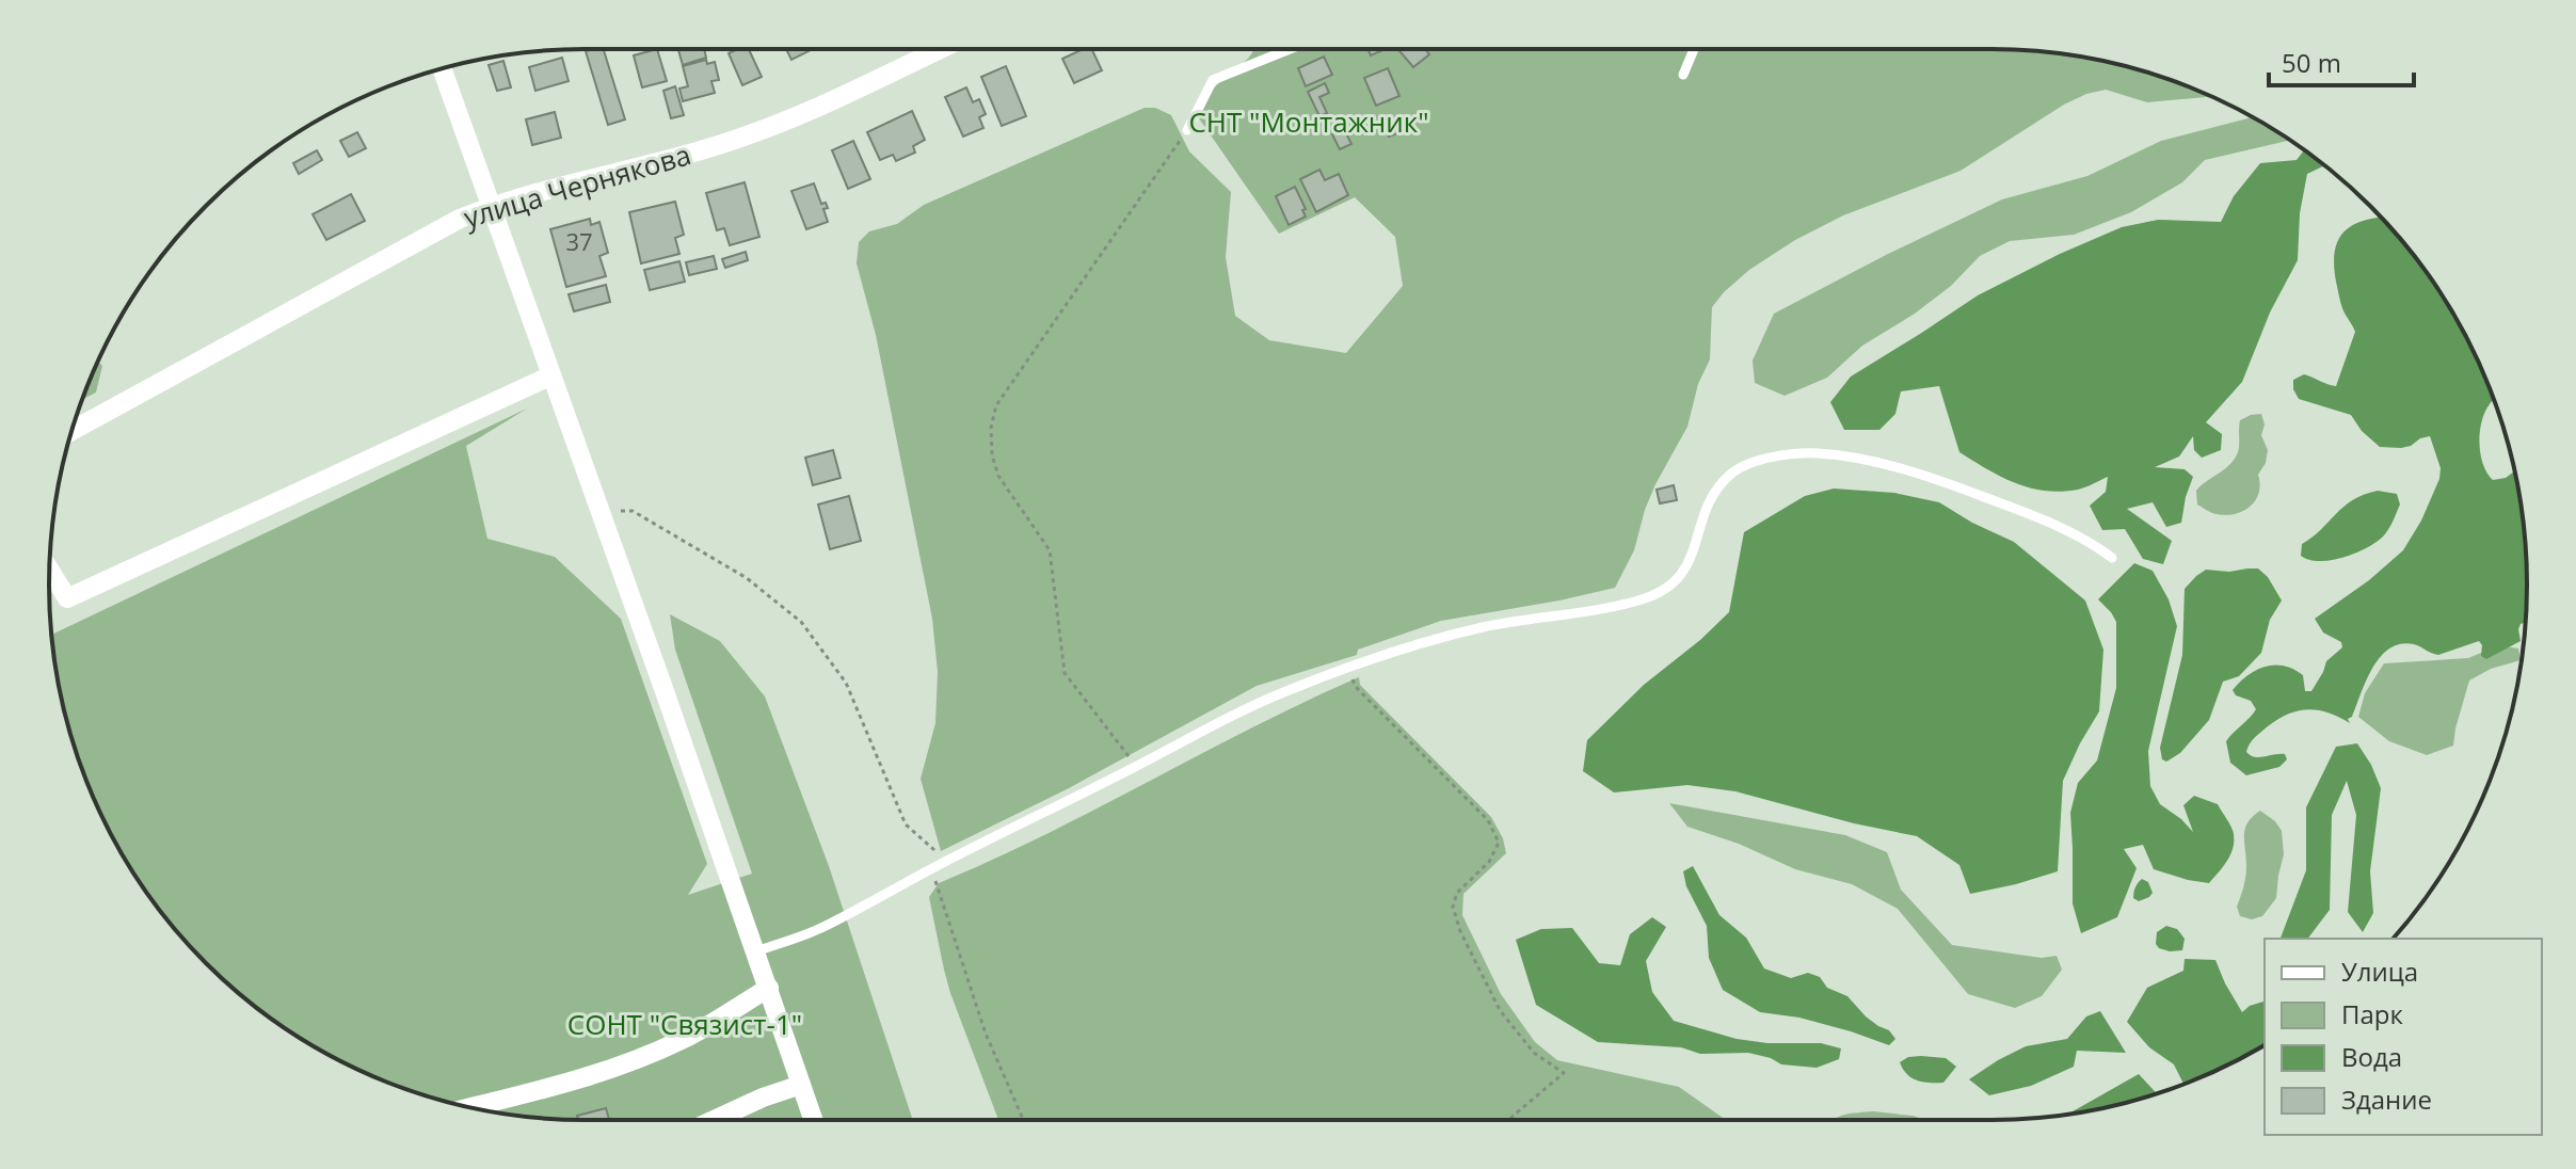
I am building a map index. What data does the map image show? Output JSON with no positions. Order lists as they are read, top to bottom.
{
  "streets": {
    "street": ["улица Чернякова"]
  },
  "parks": ["СНТ \"Монтажник\"", "СОНТ \"Связист-1\""],
  "house_numbers": ["37"],
  "legend": [
    "Улица",
    "Парк",
    "Вода",
    "Здание"
  ],
  "scale_bar": "50 m"
}
